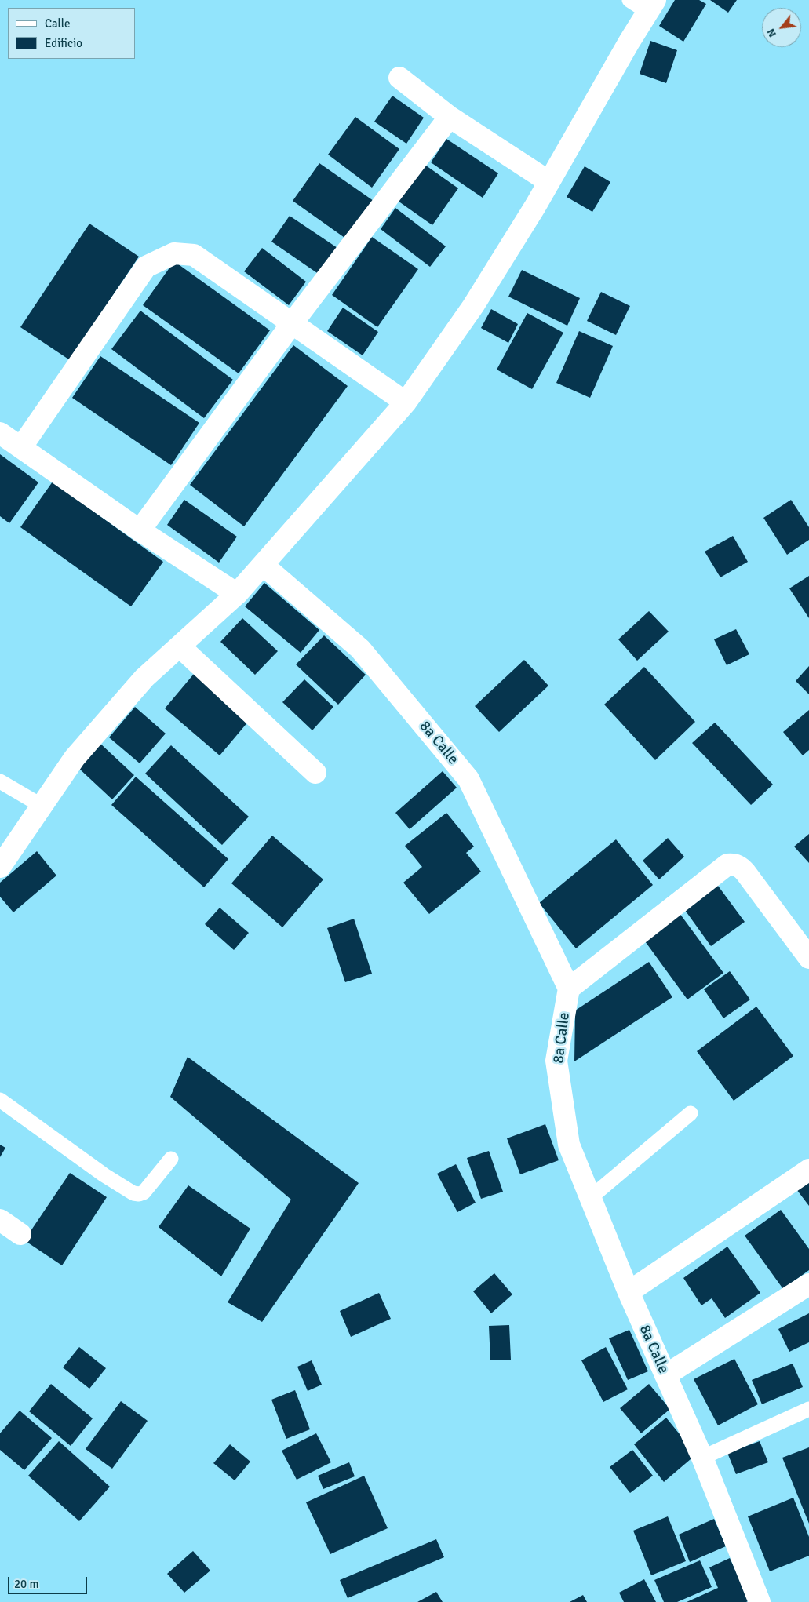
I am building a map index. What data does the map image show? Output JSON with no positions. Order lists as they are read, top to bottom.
{
  "streets": {
    "street": ["8a Calle"]
  },
  "legend": ["Calle", "Edificio"],
  "scale_bar": "20 m",
  "north": "bottom left"
}
